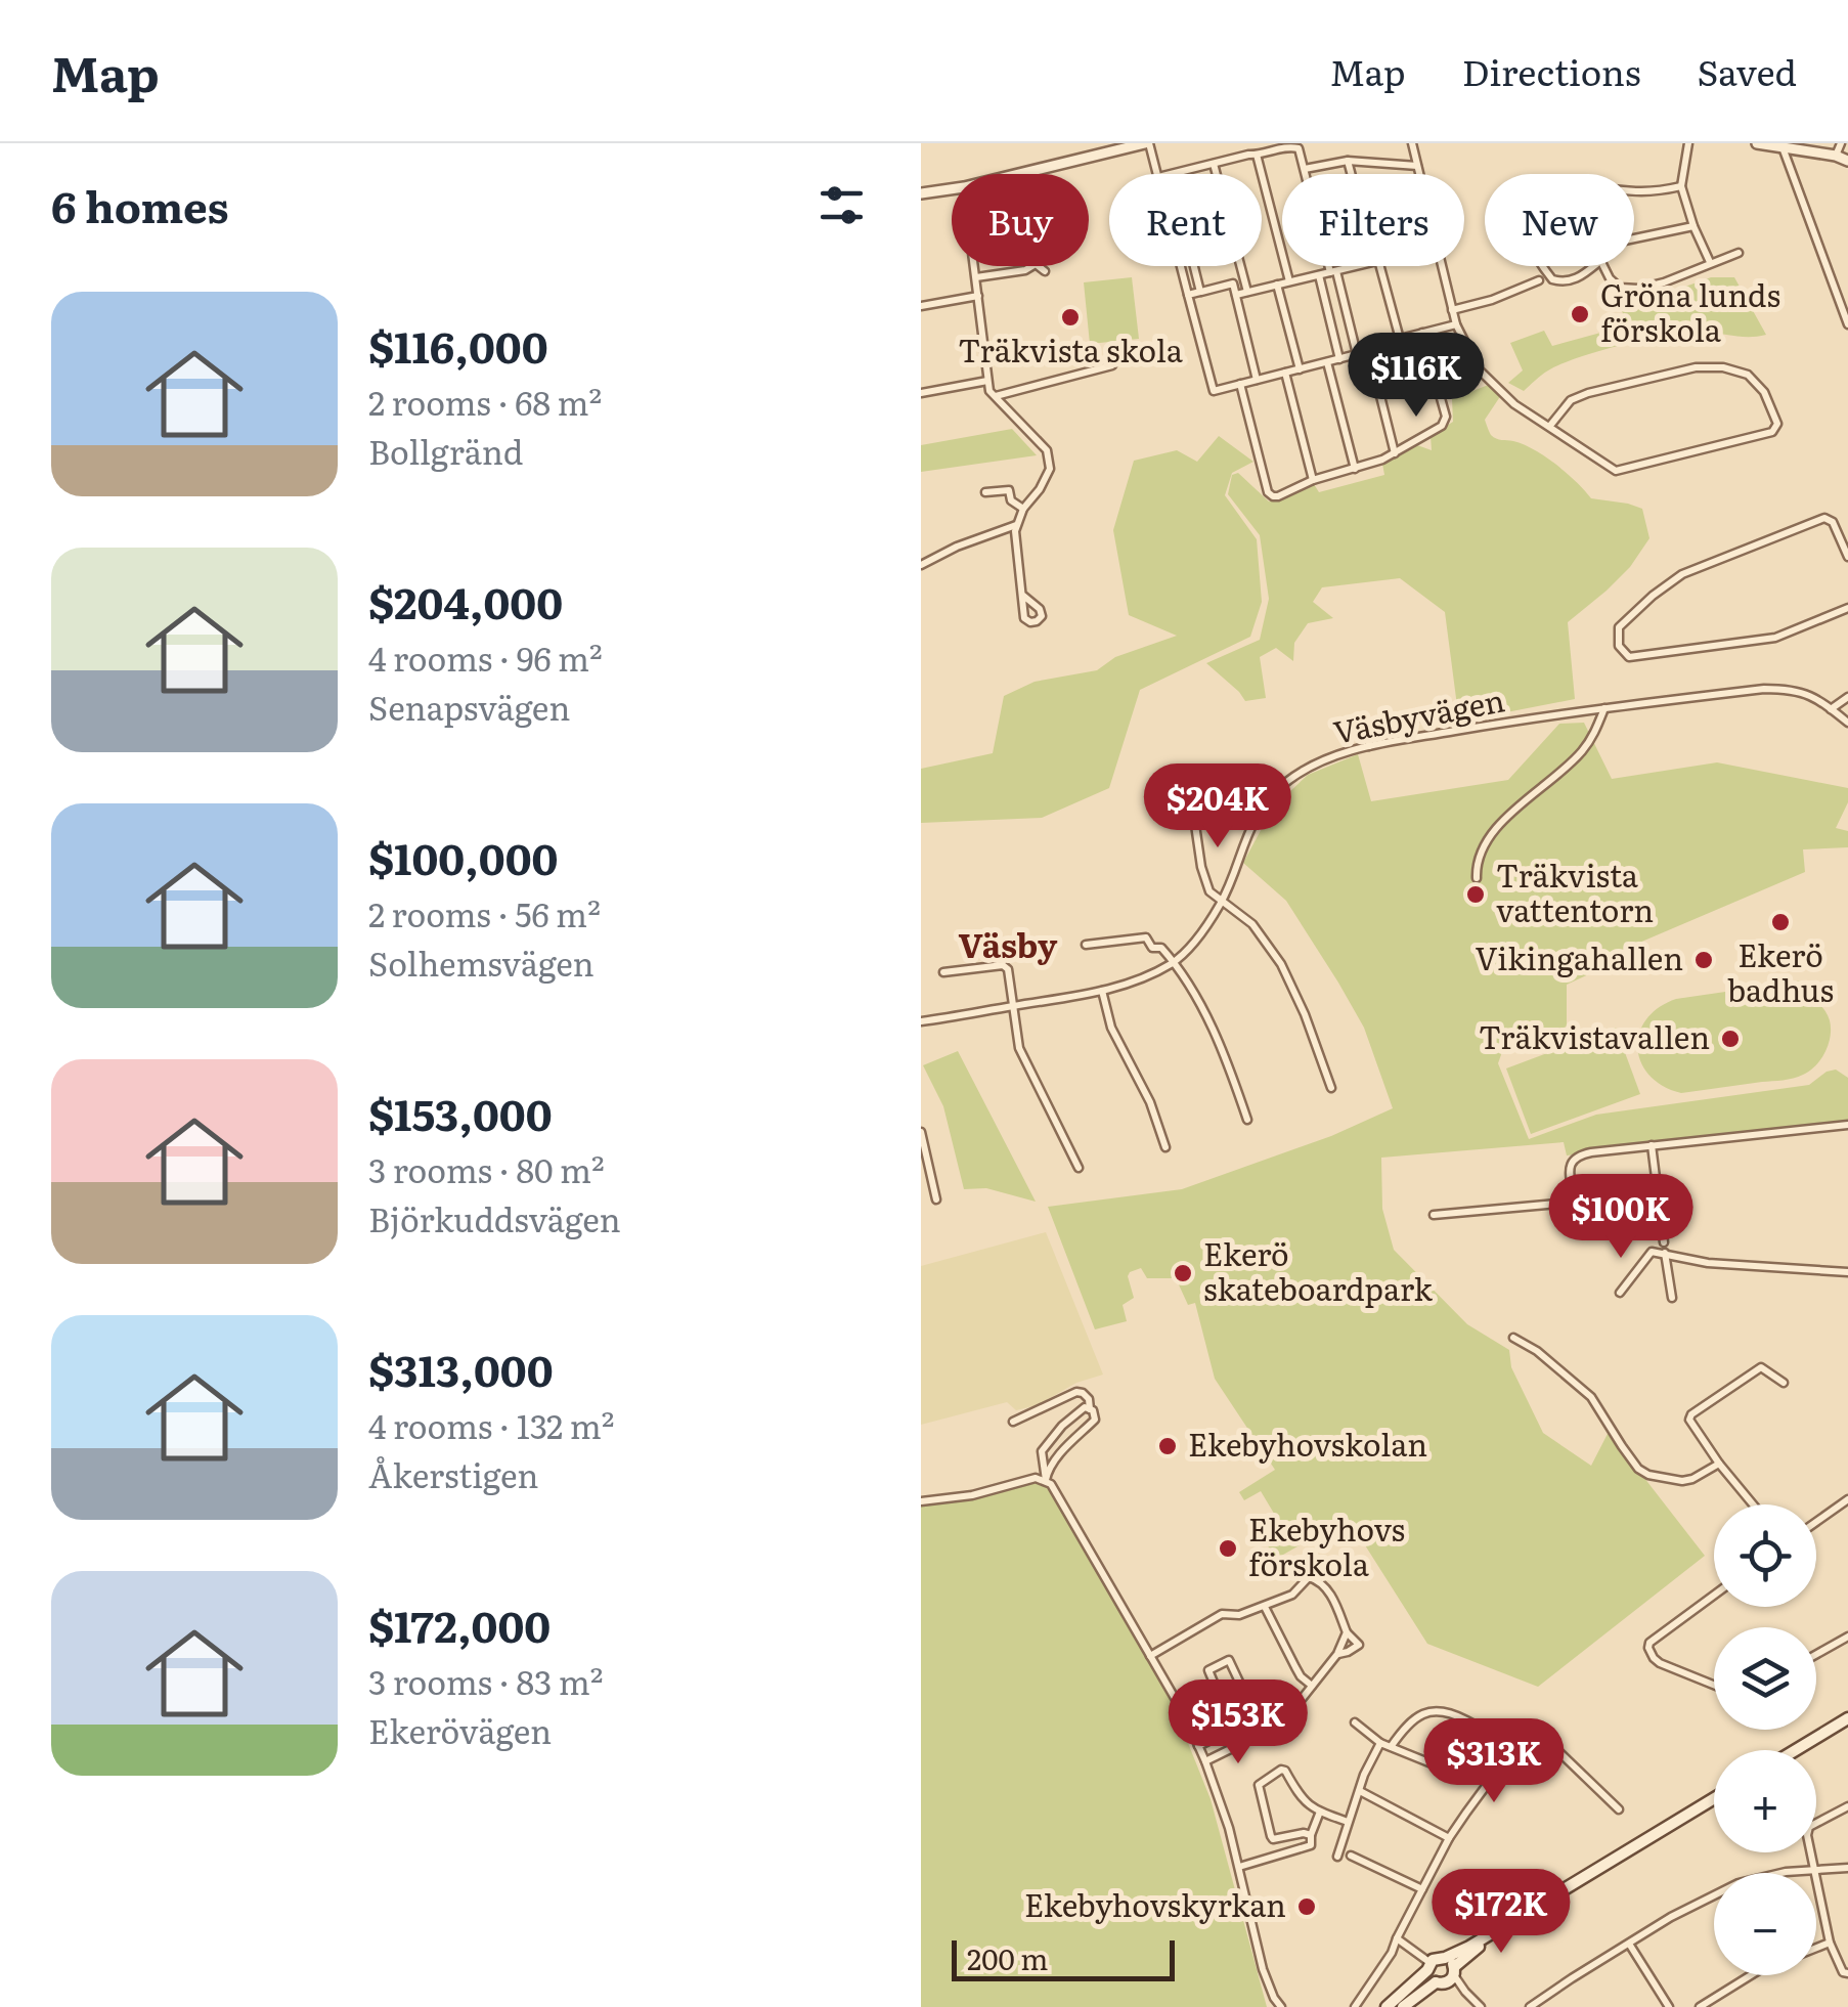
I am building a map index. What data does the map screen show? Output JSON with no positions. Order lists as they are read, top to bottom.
{
  "streets": {
    "street": ["Väsbyvägen"]
  },
  "districts": ["Väsby"],
  "places": [
    "Gröna lunds förskola",
    "Träkvista skola",
    "Träkvista vattentorn",
    "Ekerö badhus",
    "Vikingahallen",
    "Träkvistavallen",
    "Ekerö skateboardpark",
    "Ekebyhovskolan",
    "Ekebyhovs förskola",
    "Ekebyhovskyrkan"
  ],
  "scale_bar": "200 m",
  "page": {
    "header": "Map",
    "nav": ["Map", "Directions", "Saved"],
    "heading": "6 homes",
    "chip": [
      "Buy",
      "Rent",
      "Filters",
      "New"
    ],
    "list": [
      {
        "name": "$116,000",
        "note": "2 rooms · 68 m² · Bollgränd"
      },
      {
        "name": "$204,000",
        "note": "4 rooms · 96 m² · Senapsvägen"
      },
      {
        "name": "$100,000",
        "note": "2 rooms · 56 m² · Solhemsvägen"
      },
      {
        "name": "$153,000",
        "note": "3 rooms · 80 m² · Björkuddsvägen"
      },
      {
        "name": "$313,000",
        "note": "4 rooms · 132 m² · Åkerstigen"
      },
      {
        "name": "$172,000",
        "note": "3 rooms · 83 m² · Ekerövägen"
      }
    ],
    "price": [
      "$116K",
      "$204K",
      "$100K",
      "$153K",
      "$313K",
      "$172K"
    ],
    "map_buttons": ["+", "−"],
    "scale": "200 m"
  }
}
